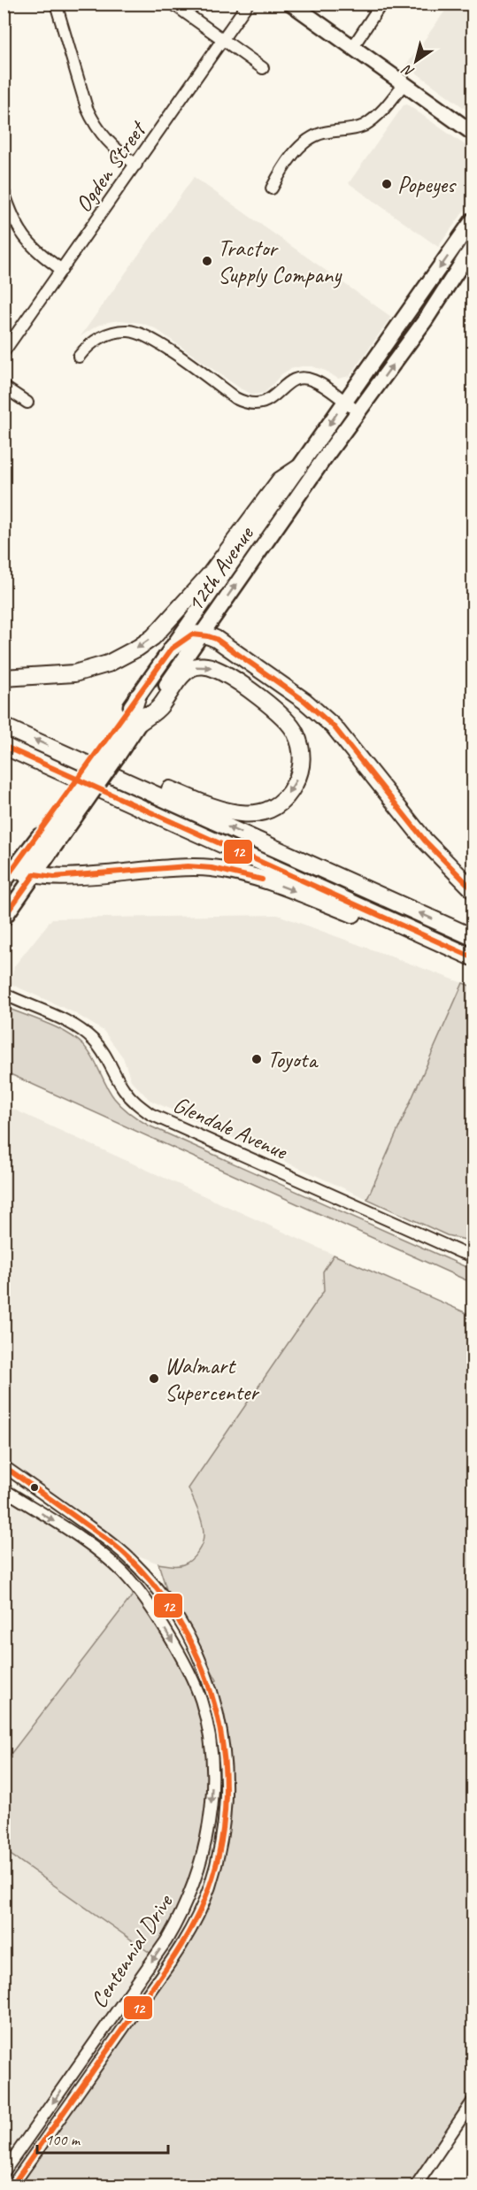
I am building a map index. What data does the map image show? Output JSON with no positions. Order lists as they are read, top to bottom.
{
  "streets": {
    "main road": ["12th Avenue"],
    "street": ["Ogden Street", "Glendale Avenue", "Centennial Drive"]
  },
  "one_way": ["Centennial Drive"],
  "places": [
    "Popeyes",
    "Tractor Supply Company",
    "Toyota",
    "Walmart Supercenter"
  ],
  "lines": ["transit line 12"],
  "scale_bar": "100 m",
  "north": "bottom left"
}
